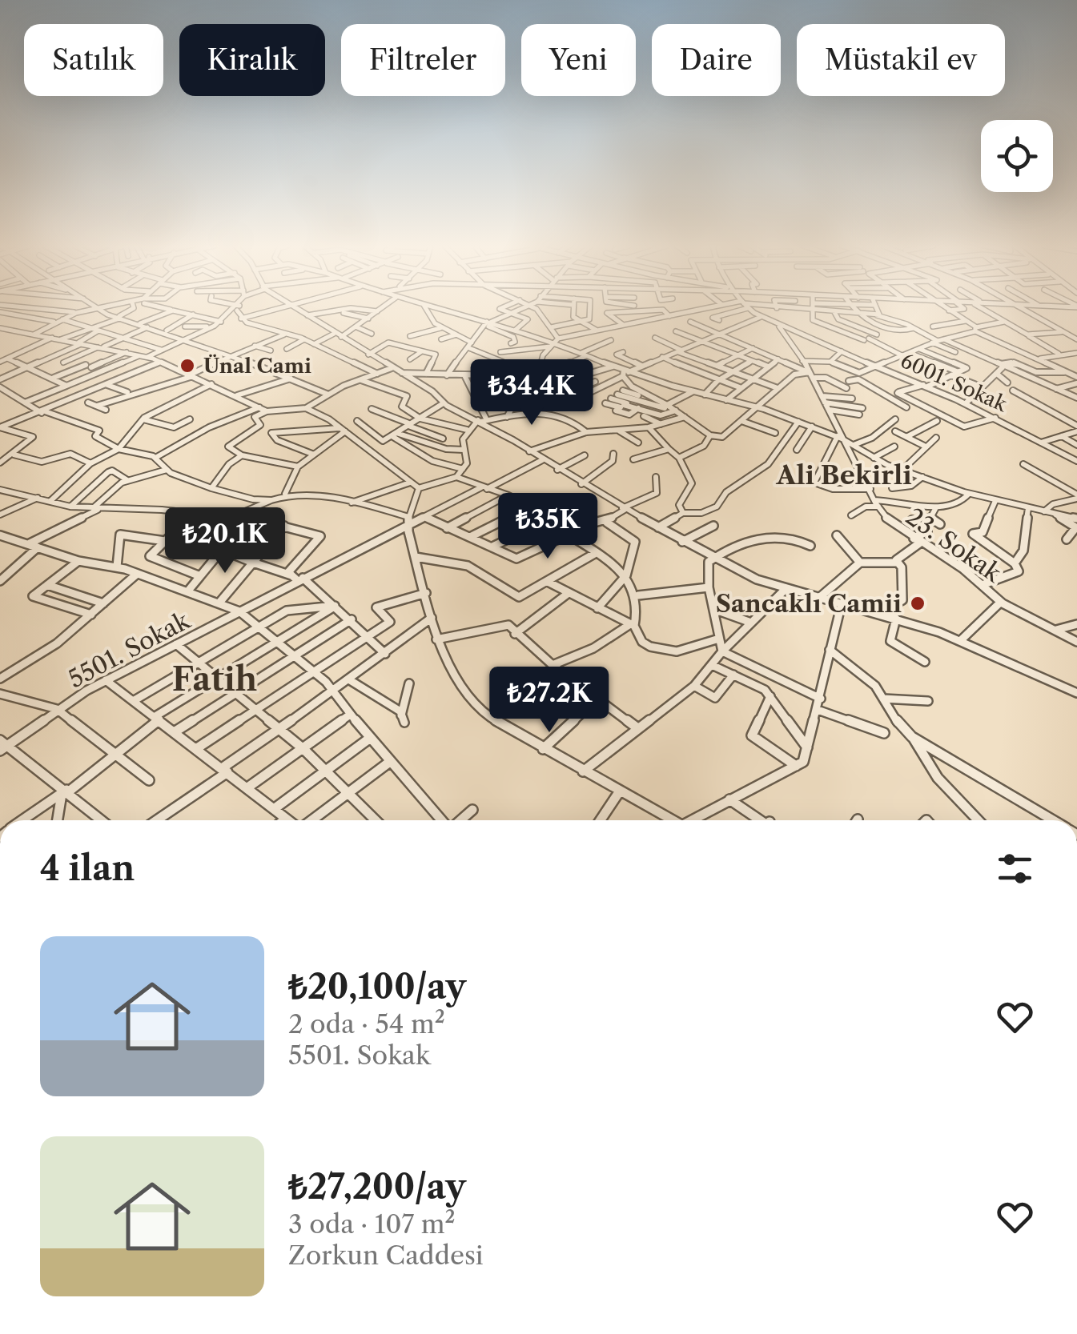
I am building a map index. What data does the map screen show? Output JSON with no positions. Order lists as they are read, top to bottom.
{
  "streets": {
    "street": ["6001. Sokak", "23. Sokak", "5501. Sokak"]
  },
  "districts": ["Ali Bekirli", "Fatih"],
  "places": ["Ünal Cami", "Sancaklı Camii"],
  "page": {
    "chip": [
      "Satılık",
      "Kiralık",
      "Filtreler",
      "Yeni",
      "Daire",
      "Müstakil ev"
    ],
    "price": [
      "₺34.4K",
      "₺35K",
      "₺20.1K",
      "₺27.2K"
    ],
    "heading": "4 ilan",
    "list": [
      {
        "name": "₺20,100/ay",
        "note": "2 oda · 54 m² · 5501. Sokak"
      },
      {
        "name": "₺27,200/ay",
        "note": "3 oda · 107 m² · Zorkun Caddesi"
      }
    ]
  }
}
